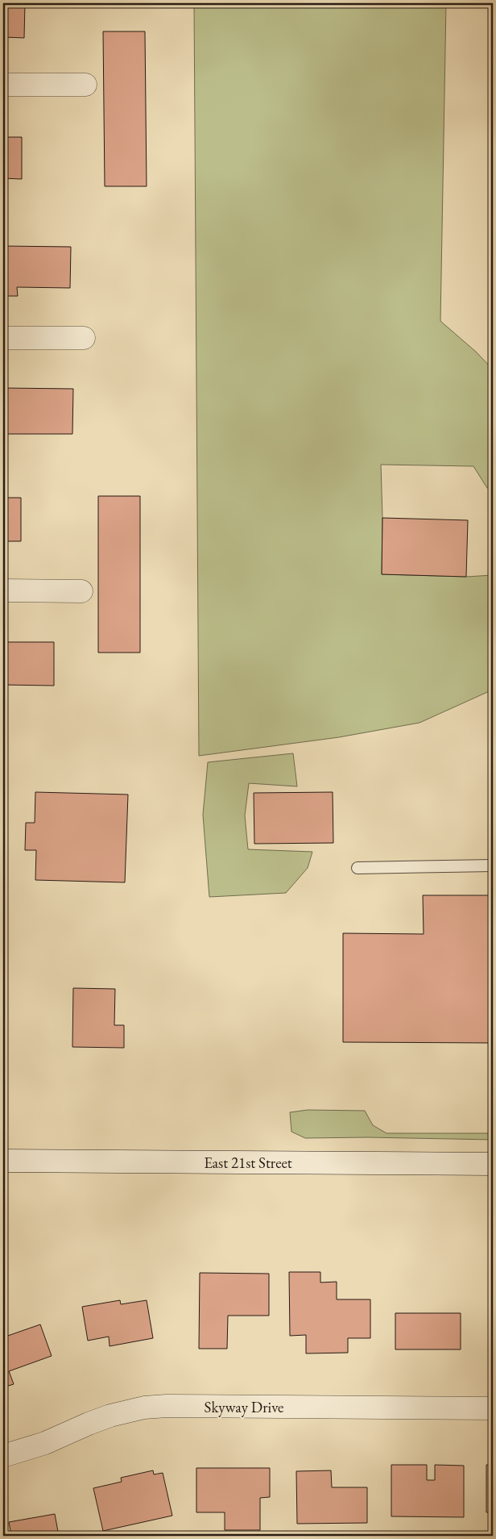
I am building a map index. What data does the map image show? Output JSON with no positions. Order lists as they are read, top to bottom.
{
  "streets": {
    "street": ["East 21st Street", "Skyway Drive"]
  }
}
